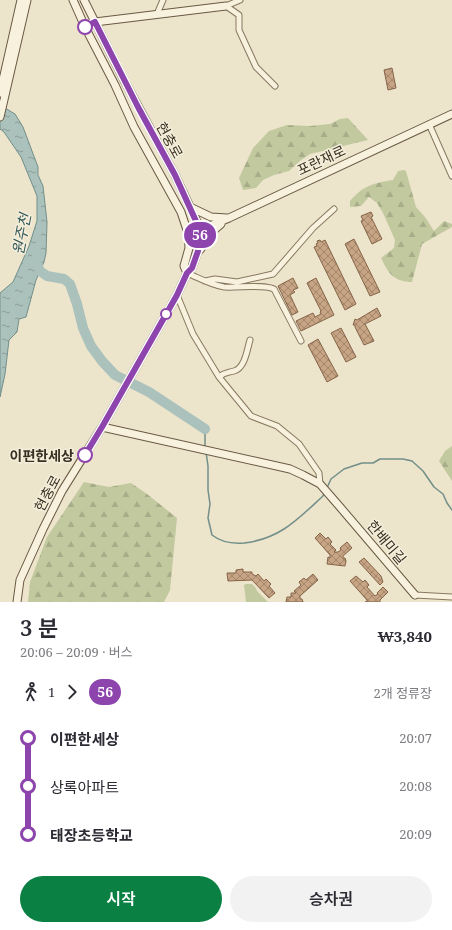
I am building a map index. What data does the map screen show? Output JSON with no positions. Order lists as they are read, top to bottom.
{
  "streets": {
    "street": ["현충로", "포란재로", "한배미길"]
  },
  "crossings": [
    ["현충로", "포란재로"]
  ],
  "water": ["원주천"],
  "places": ["이편한세상"],
  "lines": ["bus line 56"],
  "page": {
    "on_map": "56",
    "heading": ["3 분", "20:06 – 20:09 · 버스", "₩3,840"],
    "legs": ["1", "56", "2개 정류장"],
    "list": [
      {
        "name": "이편한세상",
        "value": "20:07"
      },
      {
        "name": "상록아파트",
        "value": "20:08"
      },
      {
        "name": "태장초등학교",
        "value": "20:09"
      }
    ],
    "buttons": ["시작", "승차권"]
  }
}
